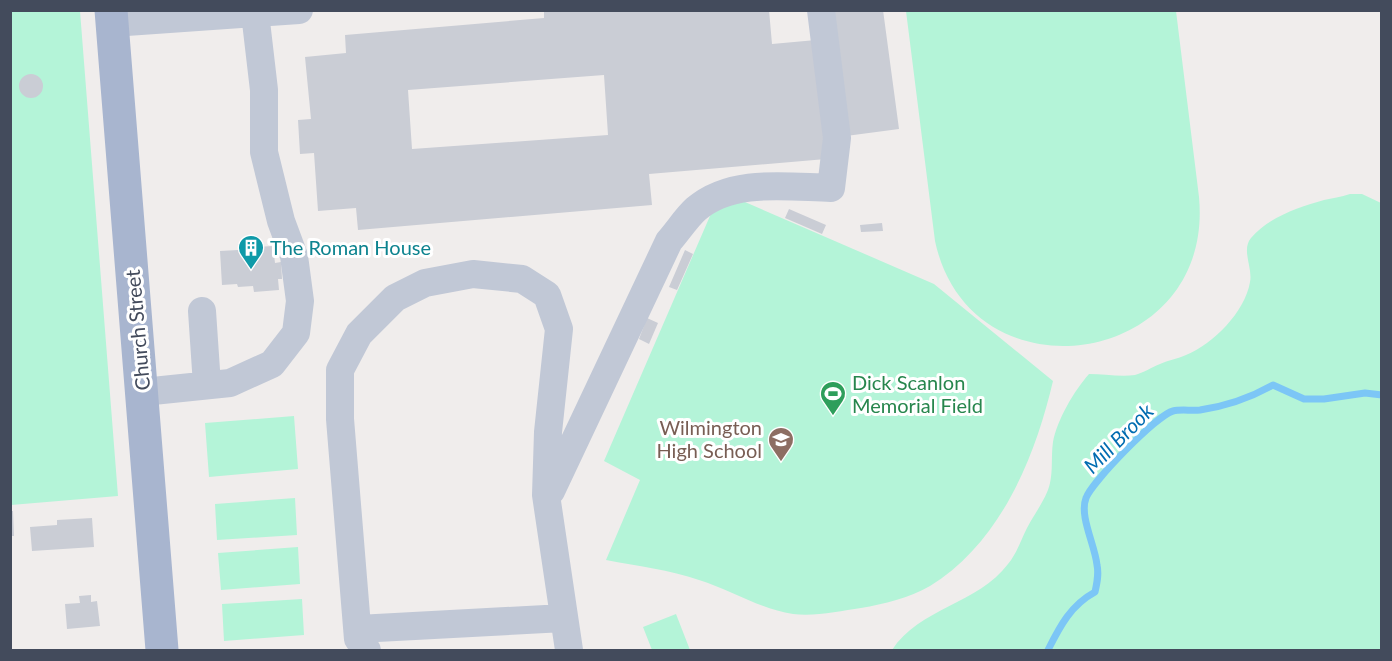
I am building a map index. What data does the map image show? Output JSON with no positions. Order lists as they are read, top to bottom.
{
  "streets": {
    "main road": ["Church Street"]
  },
  "water": ["Mill Brook"],
  "places": {
    "building": ["The Roman House"],
    "sports": ["Dick Scanlon Memorial Field"],
    "school or university": ["Wilmington High School"]
  }
}
